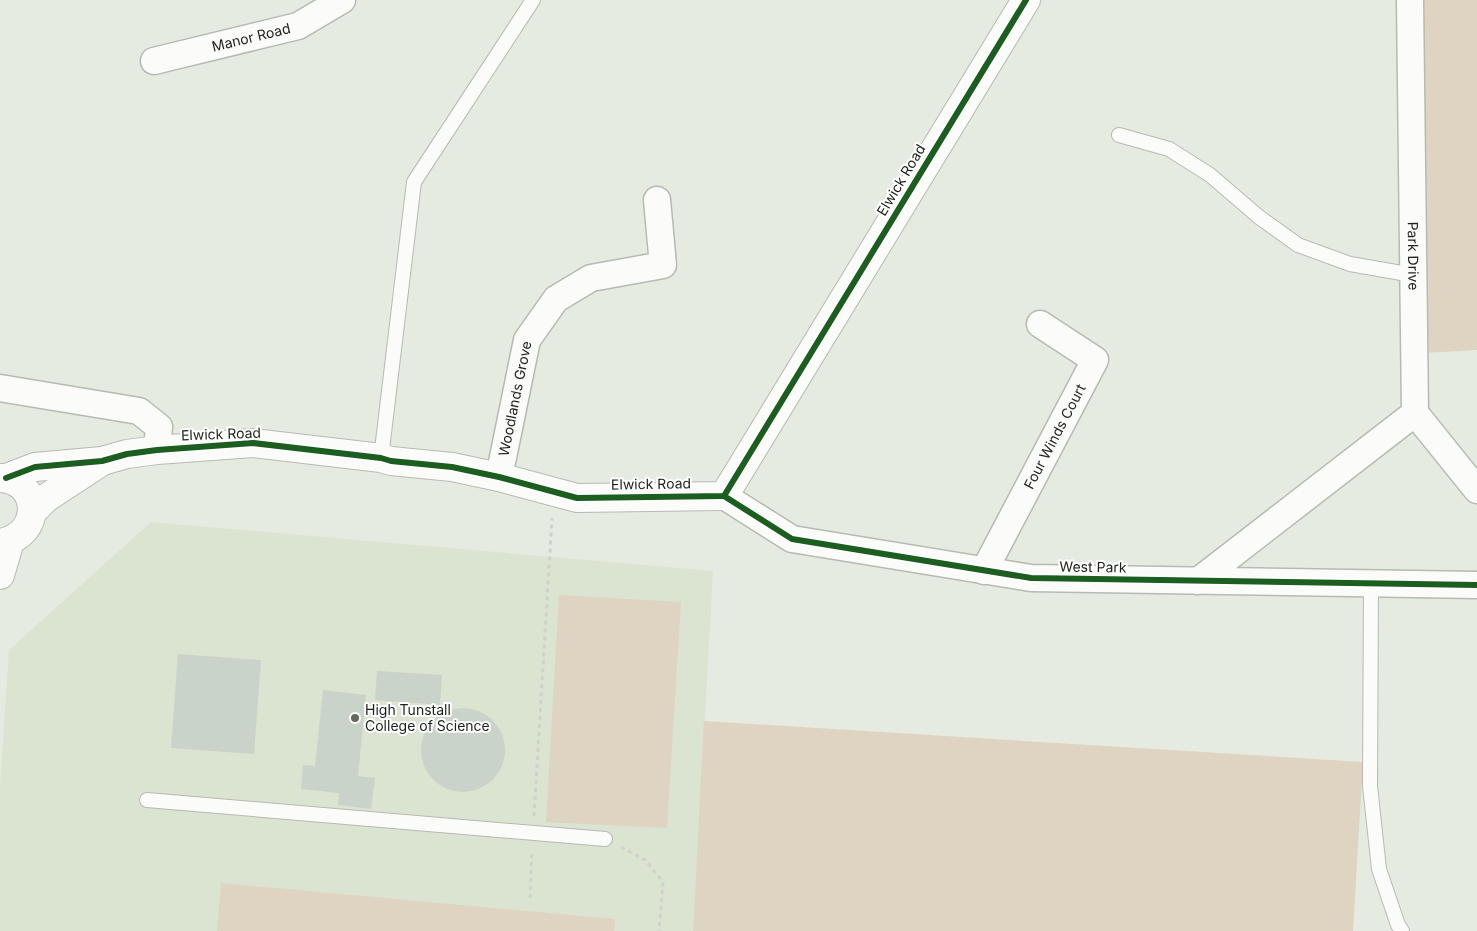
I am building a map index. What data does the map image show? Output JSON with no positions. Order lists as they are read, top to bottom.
{
  "streets": {
    "street": [
      "Manor Road",
      "Elwick Road",
      "Park Drive",
      "Woodlands Grove",
      "Four Winds Court",
      "West Park"
    ]
  },
  "crossings": [
    ["Elwick Road", "Woodlands Grove"],
    ["Elwick Road", "West Park"],
    ["Four Winds Court", "West Park"]
  ],
  "places": ["High Tunstall College of Science"]
}
